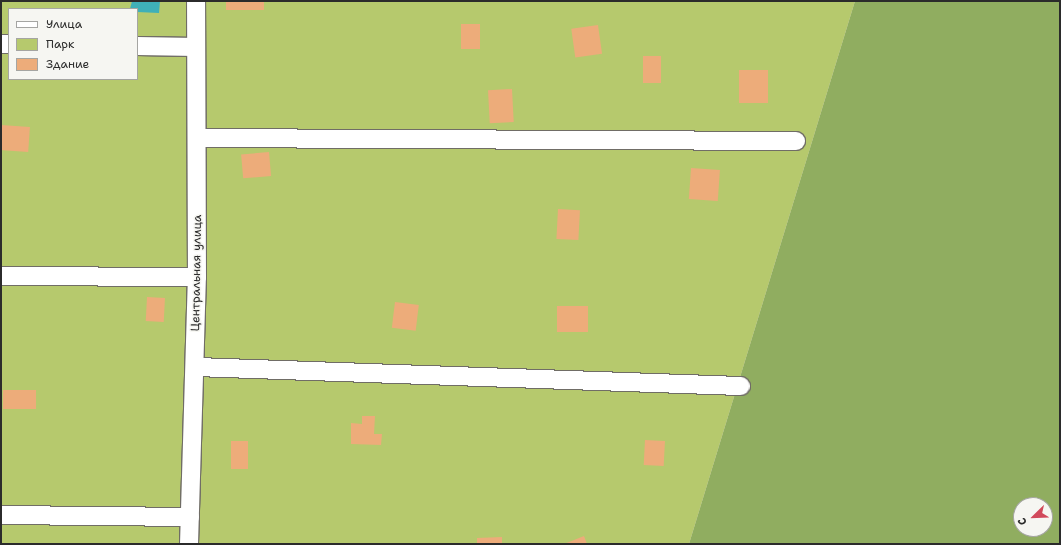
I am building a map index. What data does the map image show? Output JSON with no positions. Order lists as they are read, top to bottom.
{
  "streets": {
    "street": ["Центральная улица"]
  },
  "legend": ["Улица", "Парк", "Здание"],
  "north": "bottom left"
}
